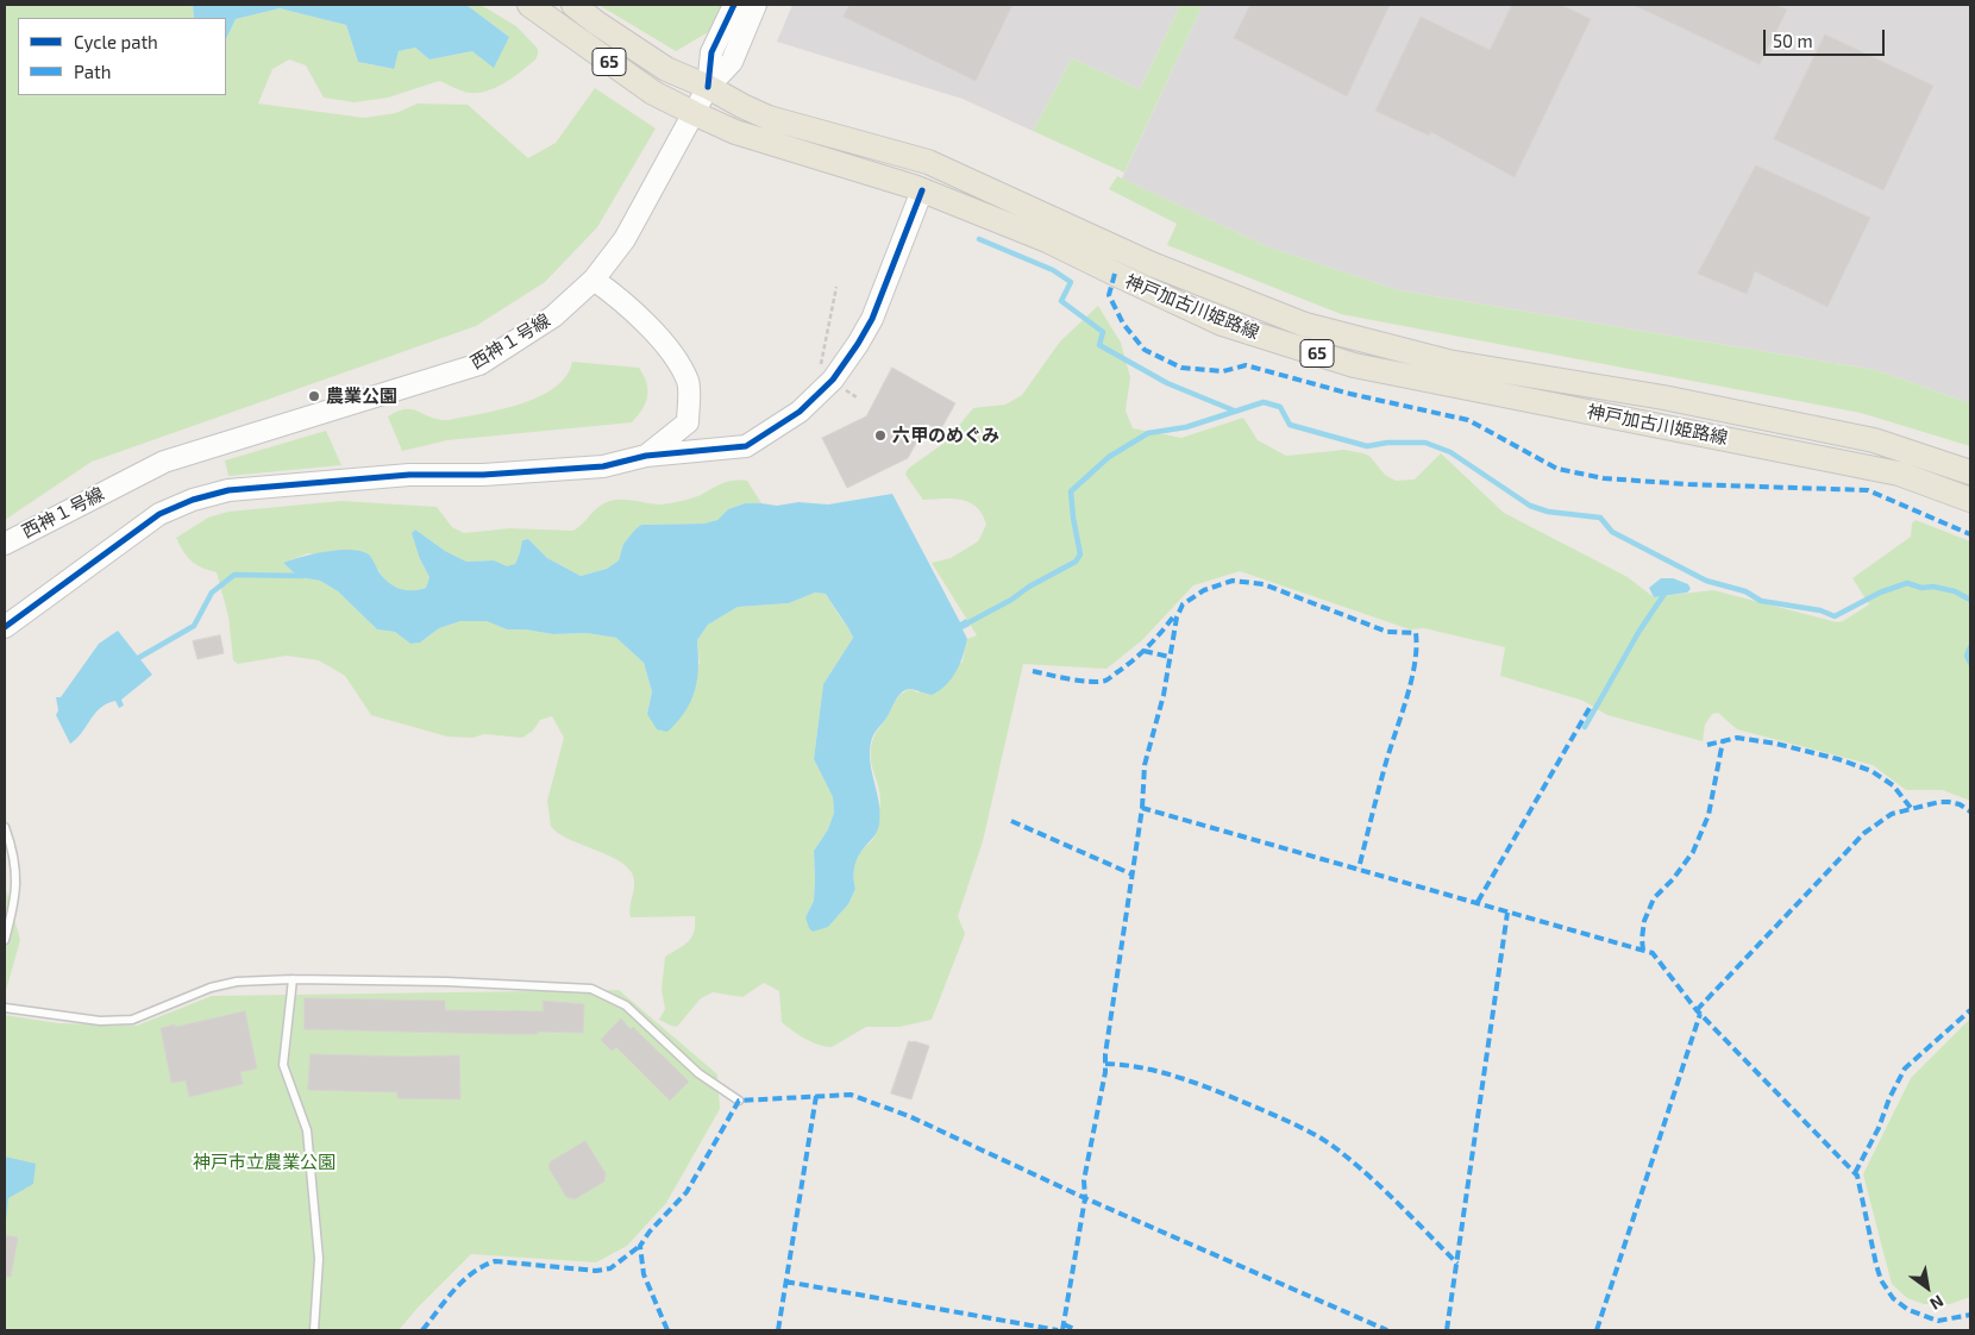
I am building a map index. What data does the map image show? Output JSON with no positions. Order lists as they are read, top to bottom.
{
  "streets": {
    "main road": ["65", "神戸加古川姫路線"],
    "street": ["西神１号線"]
  },
  "crossings": [
    ["神戸加古川姫路線", "西神１号線"]
  ],
  "parks": ["神戸市立農業公園"],
  "places": ["農業公園", "六甲のめぐみ"],
  "legend": ["Cycle path", "Path"],
  "scale_bar": "50 m",
  "north": "bottom right"
}
